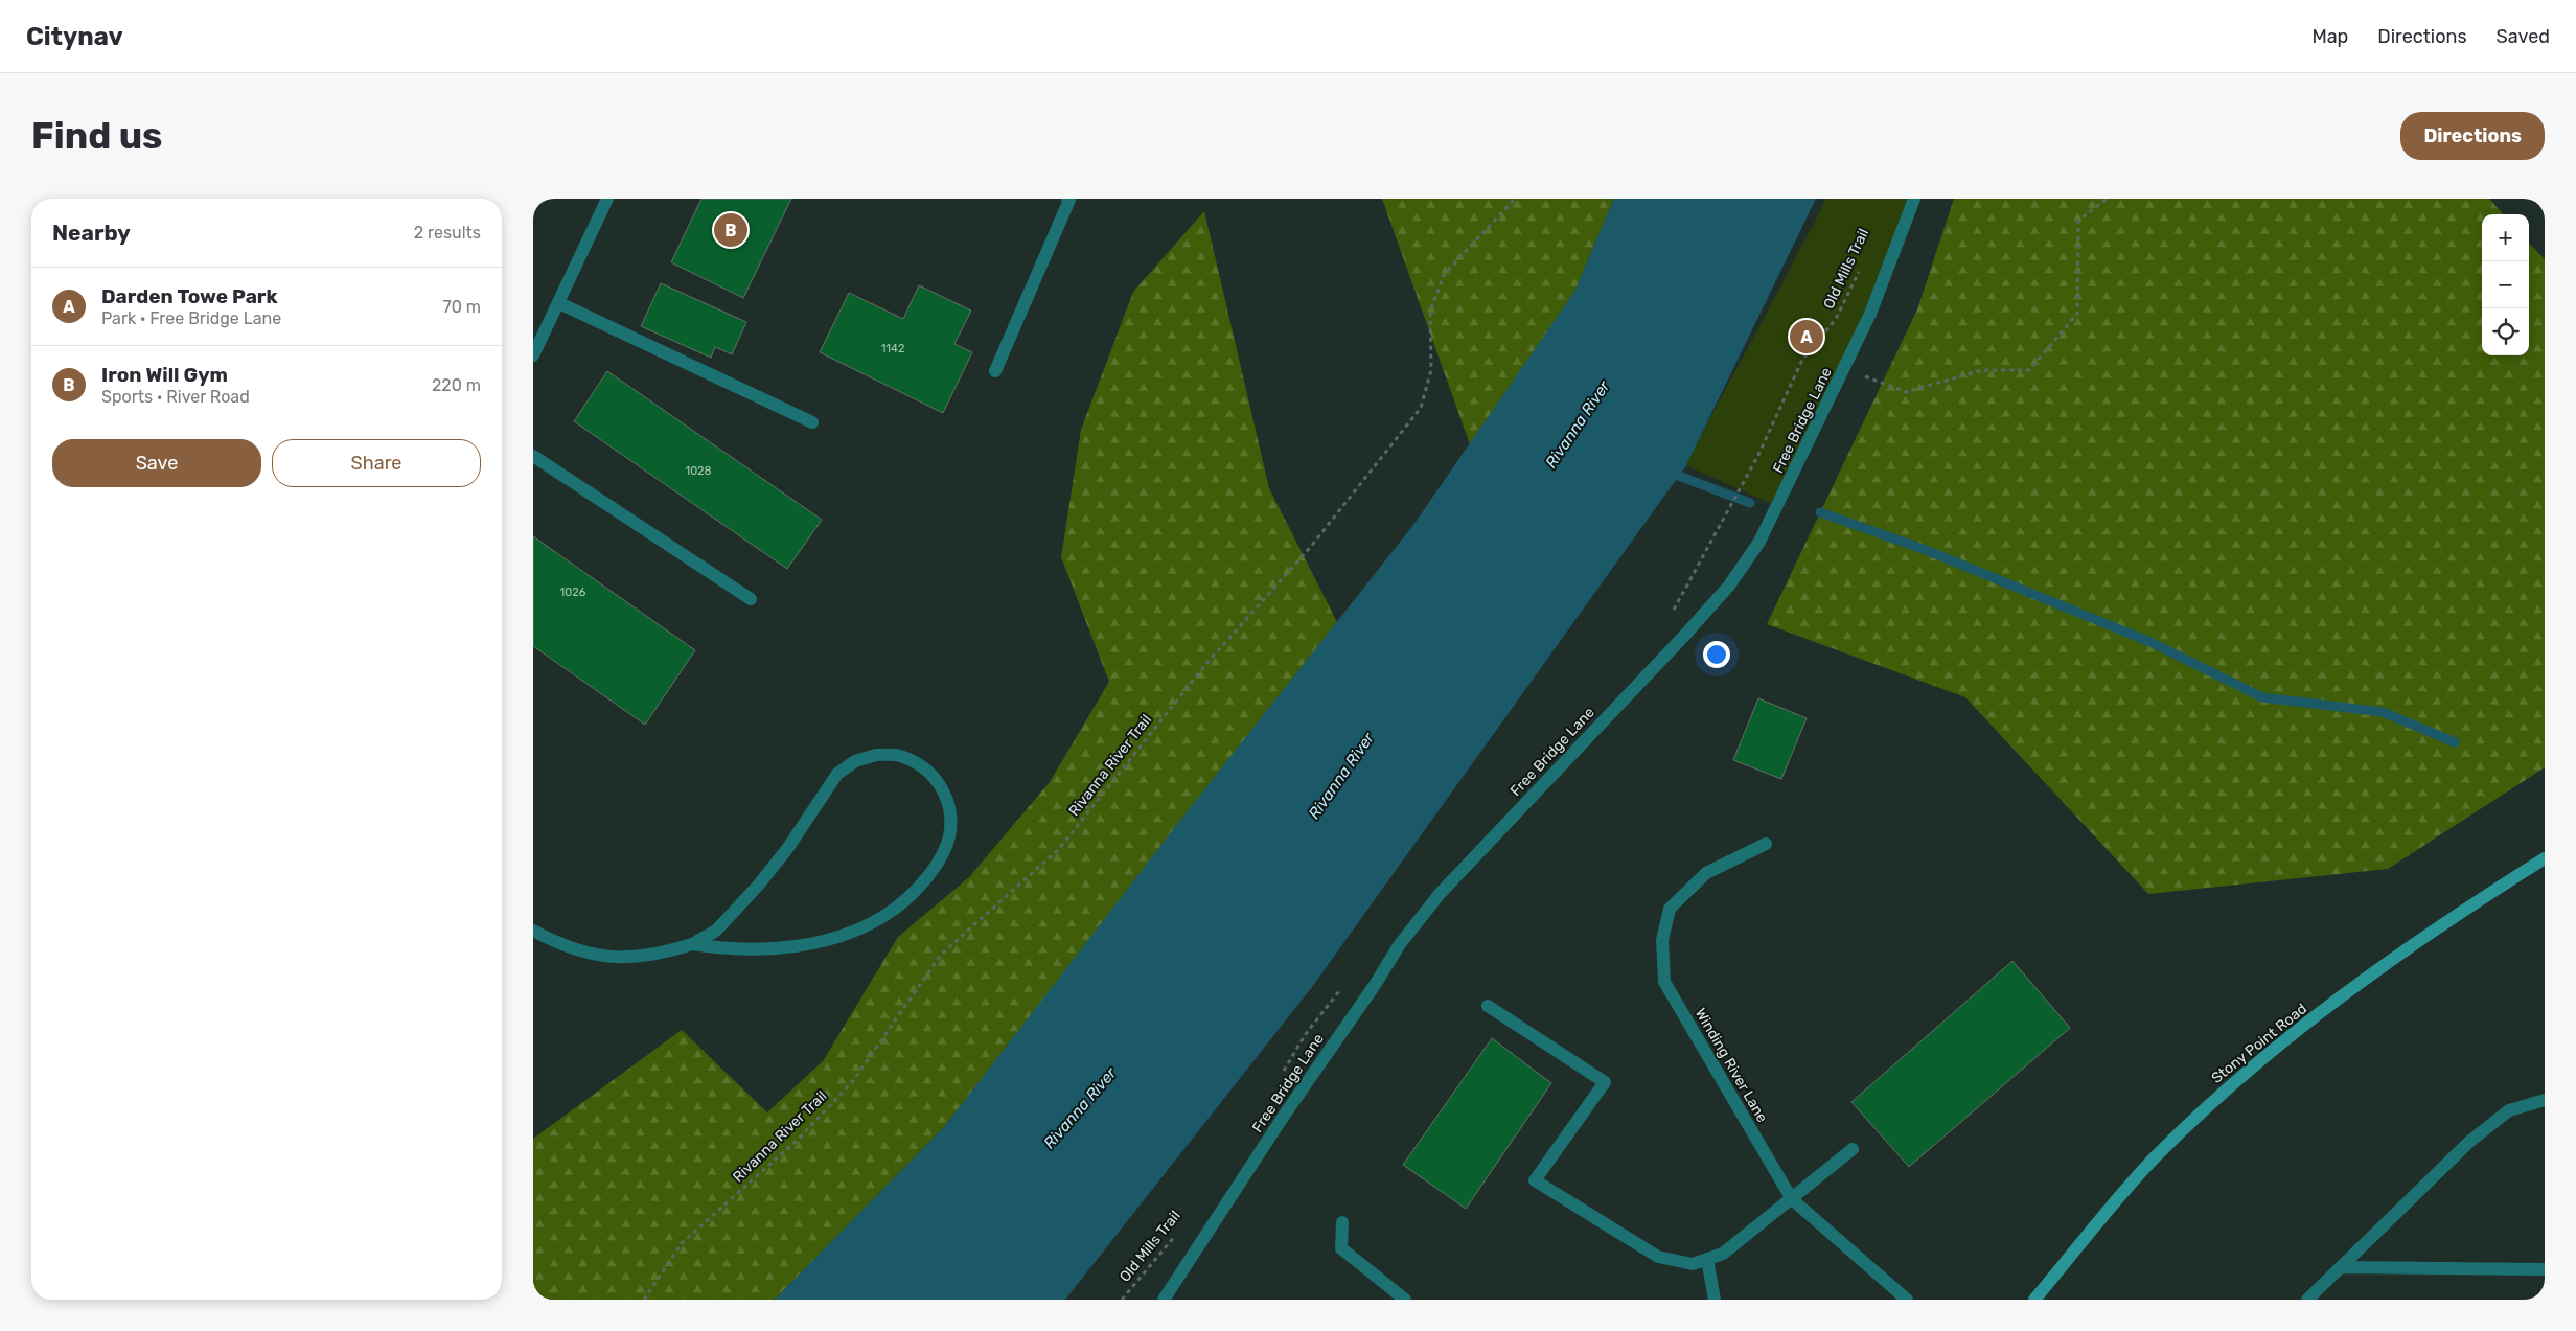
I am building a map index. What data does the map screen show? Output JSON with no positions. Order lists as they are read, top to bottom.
{
  "streets": {
    "main road": ["Stony Point Road"],
    "street": ["Free Bridge Lane", "Winding River Lane"],
    "path": ["Old Mills Trail", "Rivanna River Trail"]
  },
  "water": ["Rivanna River"],
  "house_numbers": ["1142", "1028", "1026"],
  "page": {
    "header": "Citynav",
    "nav": ["Map", "Directions", "Saved"],
    "buttons": [
      "Directions",
      ["Save", "Share"]
    ],
    "title": "Find us",
    "heading": ["Nearby", "2 results"],
    "pins": ["B", "A"],
    "map_buttons": ["+", "−"],
    "list": [
      {
        "mark": "A",
        "name": "Darden Towe Park",
        "note": "Park · Free Bridge Lane",
        "value": "70 m"
      },
      {
        "mark": "B",
        "name": "Iron Will Gym",
        "note": "Sports · River Road",
        "value": "220 m"
      }
    ]
  }
}
